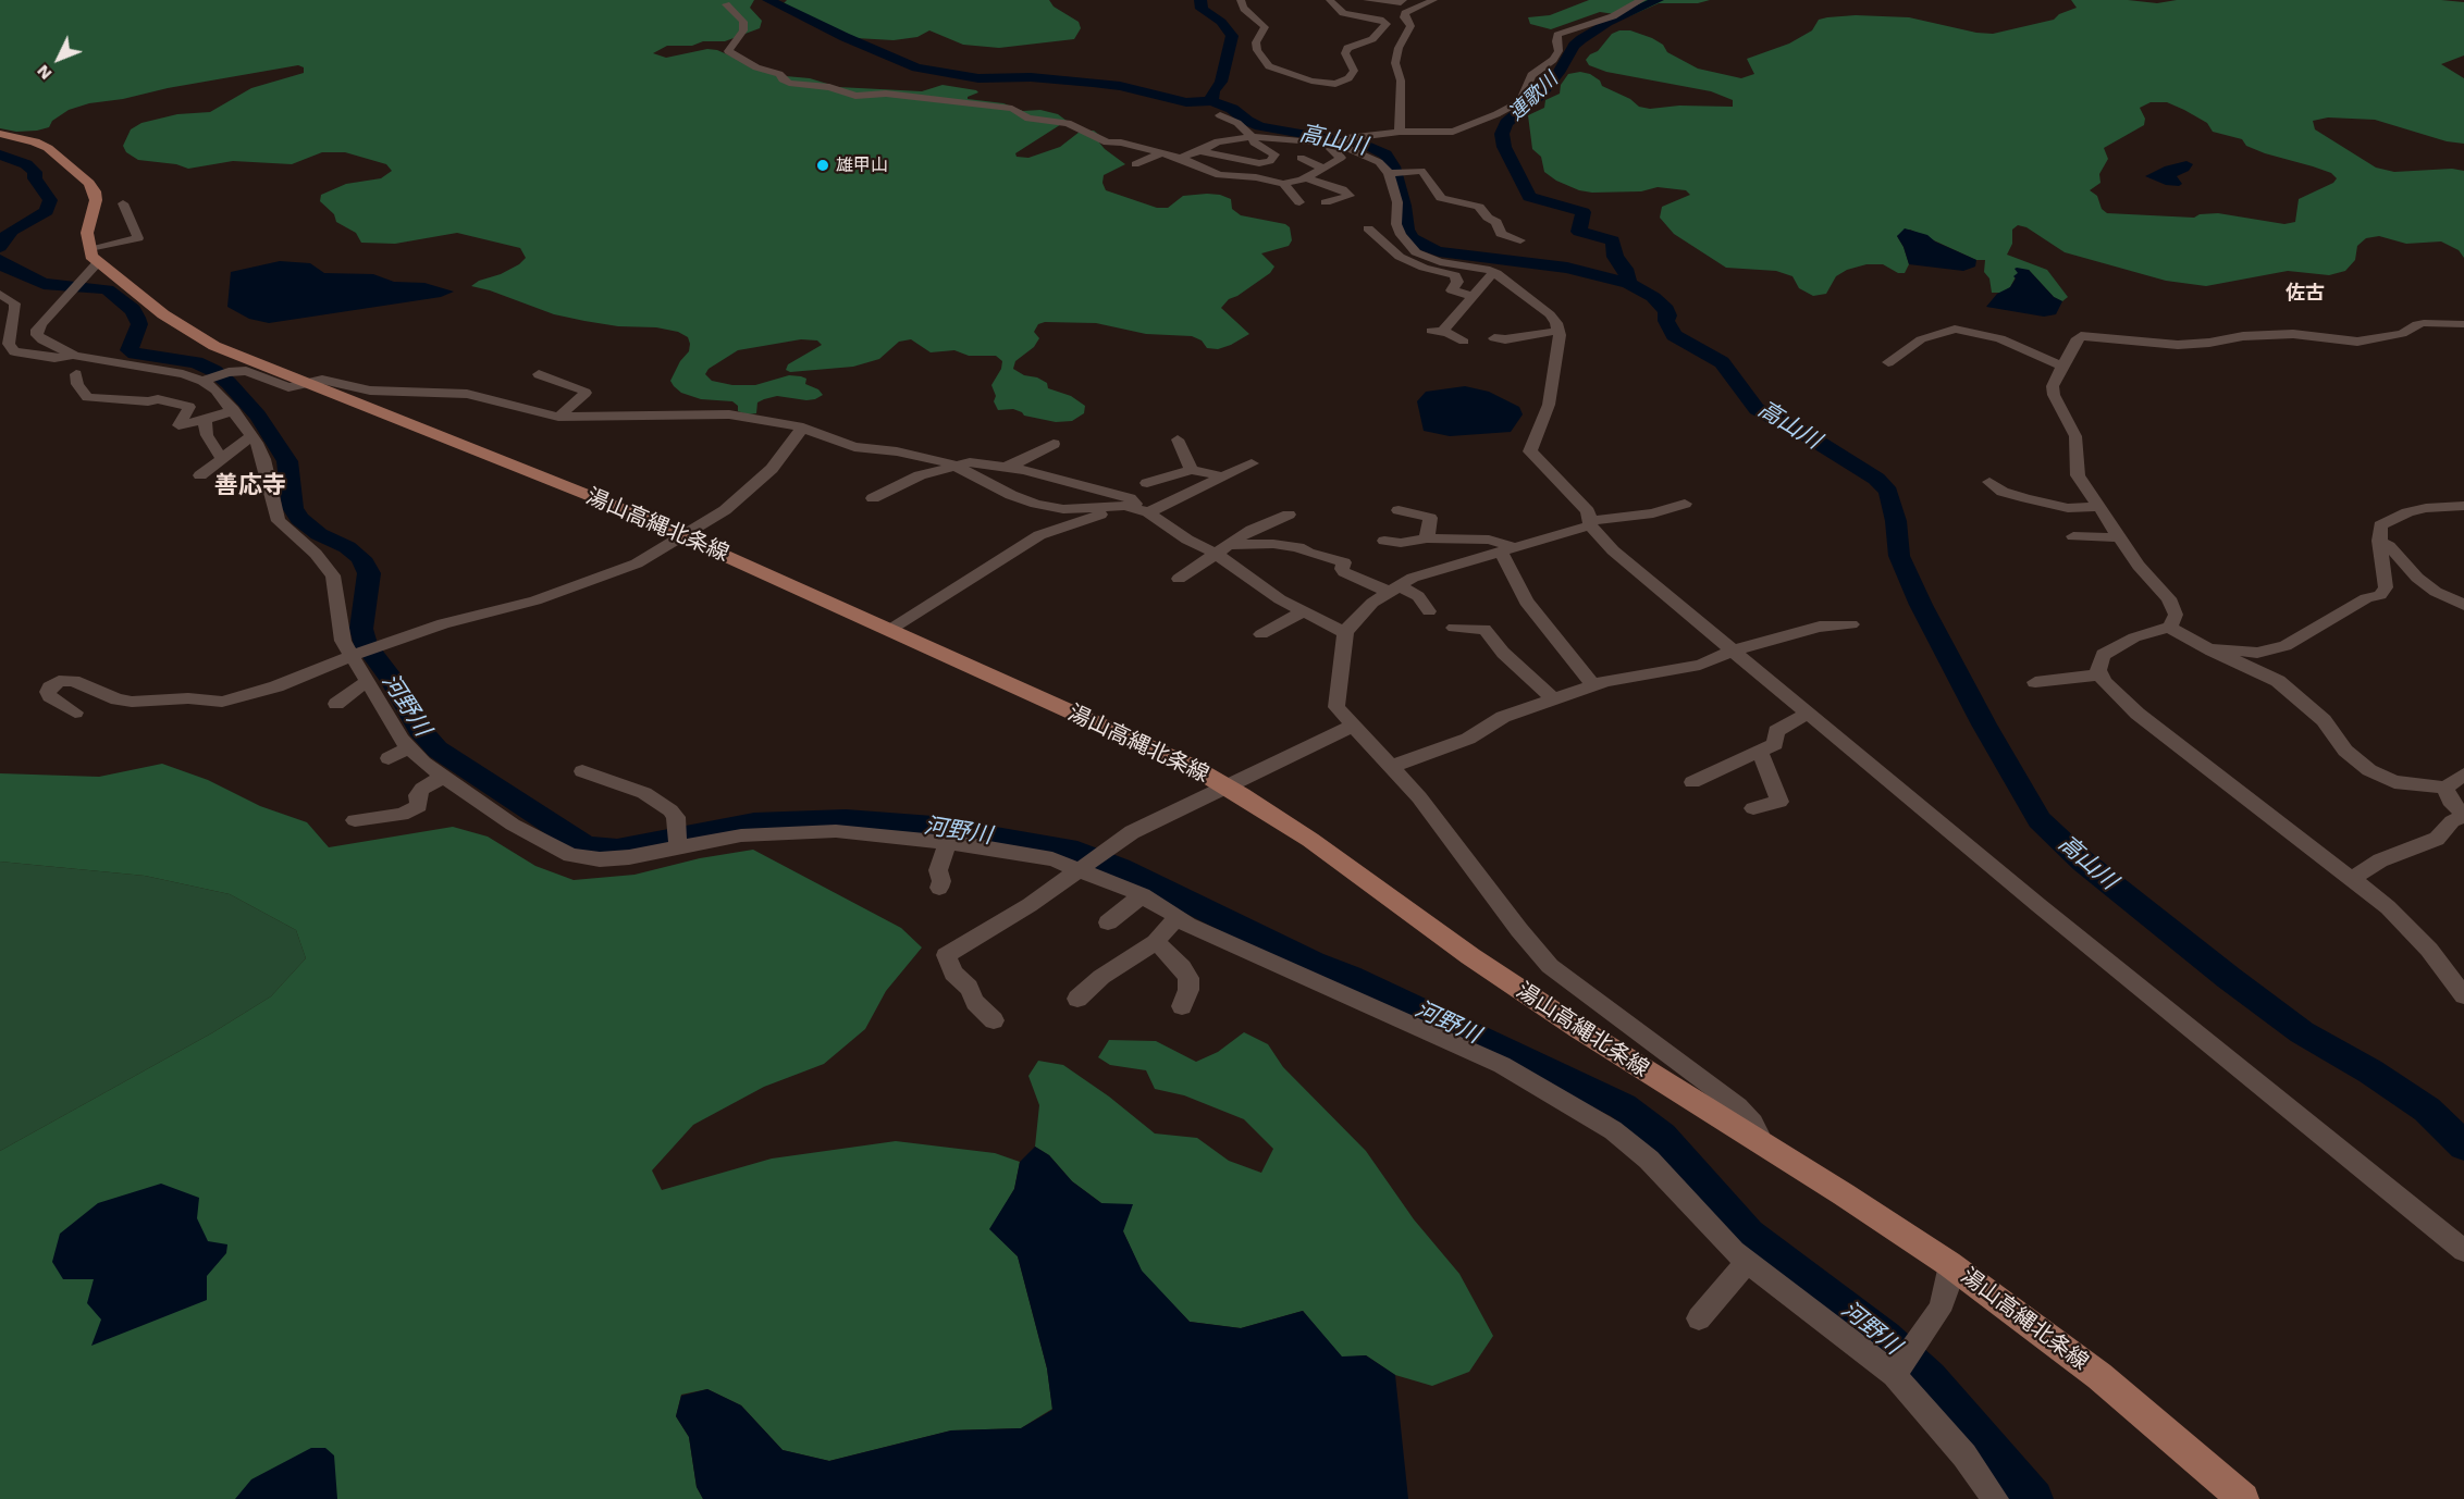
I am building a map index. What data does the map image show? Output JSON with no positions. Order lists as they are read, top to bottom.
{
  "streets": {
    "main road": ["湯山高縄北条線"]
  },
  "districts": ["佐古", "善応寺"],
  "water": ["連歌川", "高山川", "河野川"],
  "places": ["雄甲山"],
  "north": "bottom left"
}
